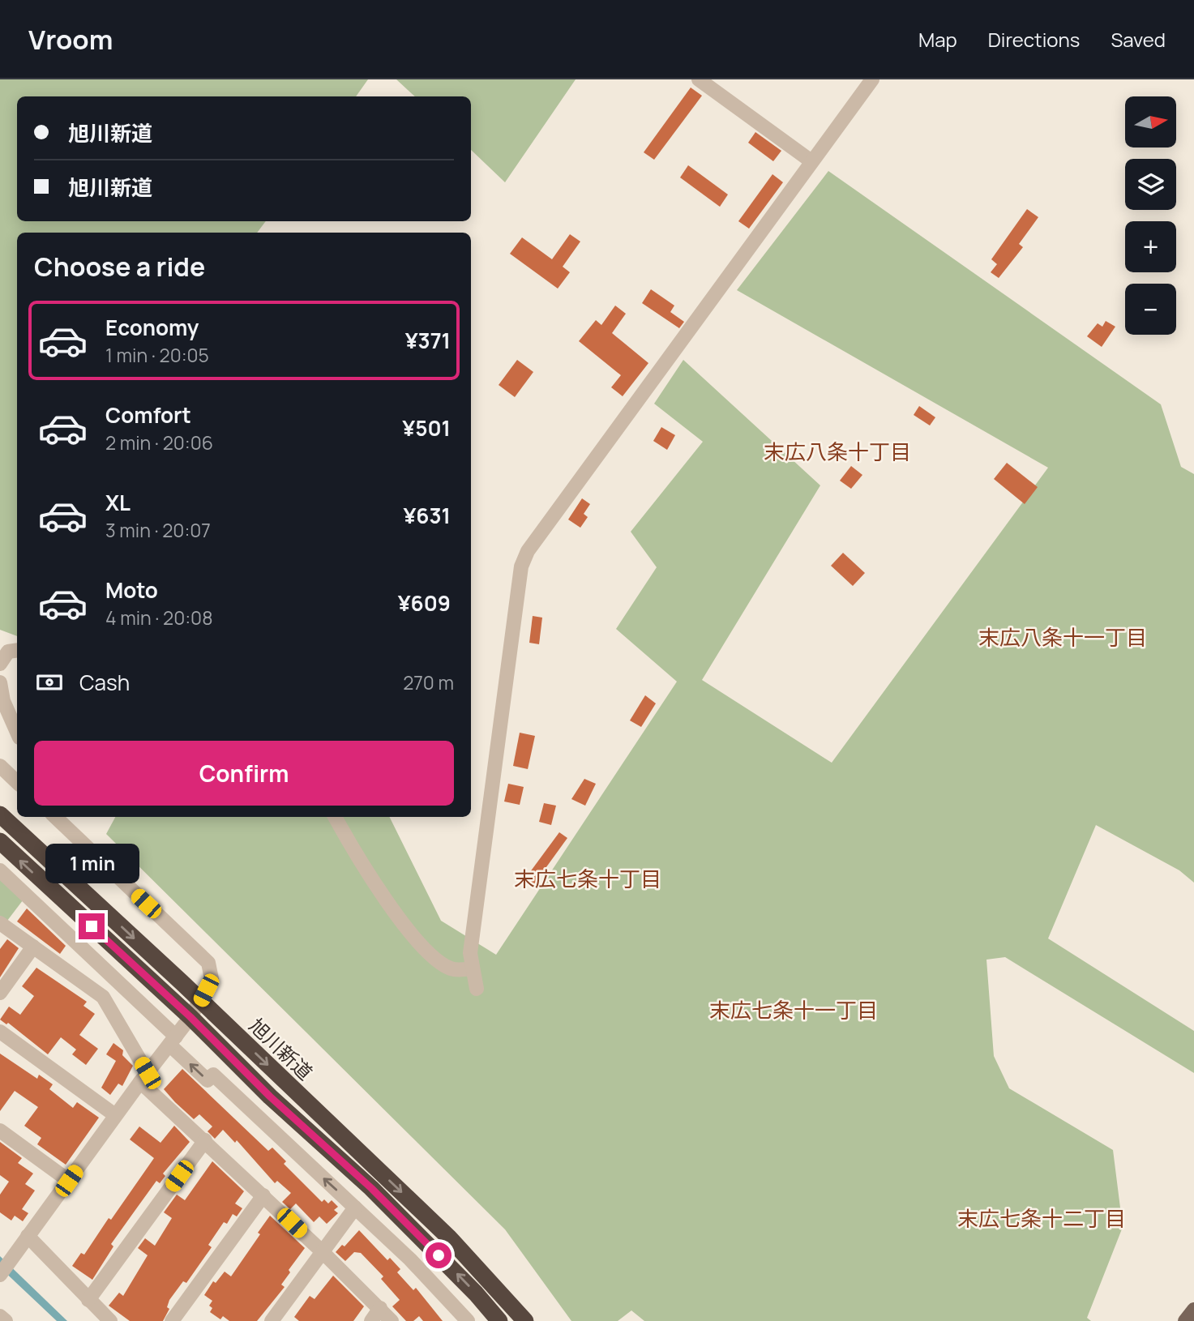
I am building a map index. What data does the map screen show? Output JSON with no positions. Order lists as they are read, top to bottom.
{
  "streets": {
    "highway": ["旭川新道"]
  },
  "districts": [
    "末広八条十丁目",
    "末広八条十一丁目",
    "末広七条十丁目",
    "末広七条十一丁目",
    "末広七条十二丁目"
  ],
  "north": "right",
  "page": {
    "header": "Vroom",
    "nav": ["Map", "Directions", "Saved"],
    "map_buttons": ["+", "−"],
    "banner": ["旭川新道", "旭川新道"],
    "heading": "Choose a ride",
    "list": [
      {
        "name": "Economy",
        "note": "1 min · 20:05",
        "value": "¥371"
      },
      {
        "name": "Comfort",
        "note": "2 min · 20:06",
        "value": "¥501"
      },
      {
        "name": "XL",
        "note": "3 min · 20:07",
        "value": "¥631"
      },
      {
        "name": "Moto",
        "note": "4 min · 20:08",
        "value": "¥609"
      }
    ],
    "pay": ["Cash", "270 m"],
    "buttons": "Confirm",
    "bubble": "1 min"
  }
}
